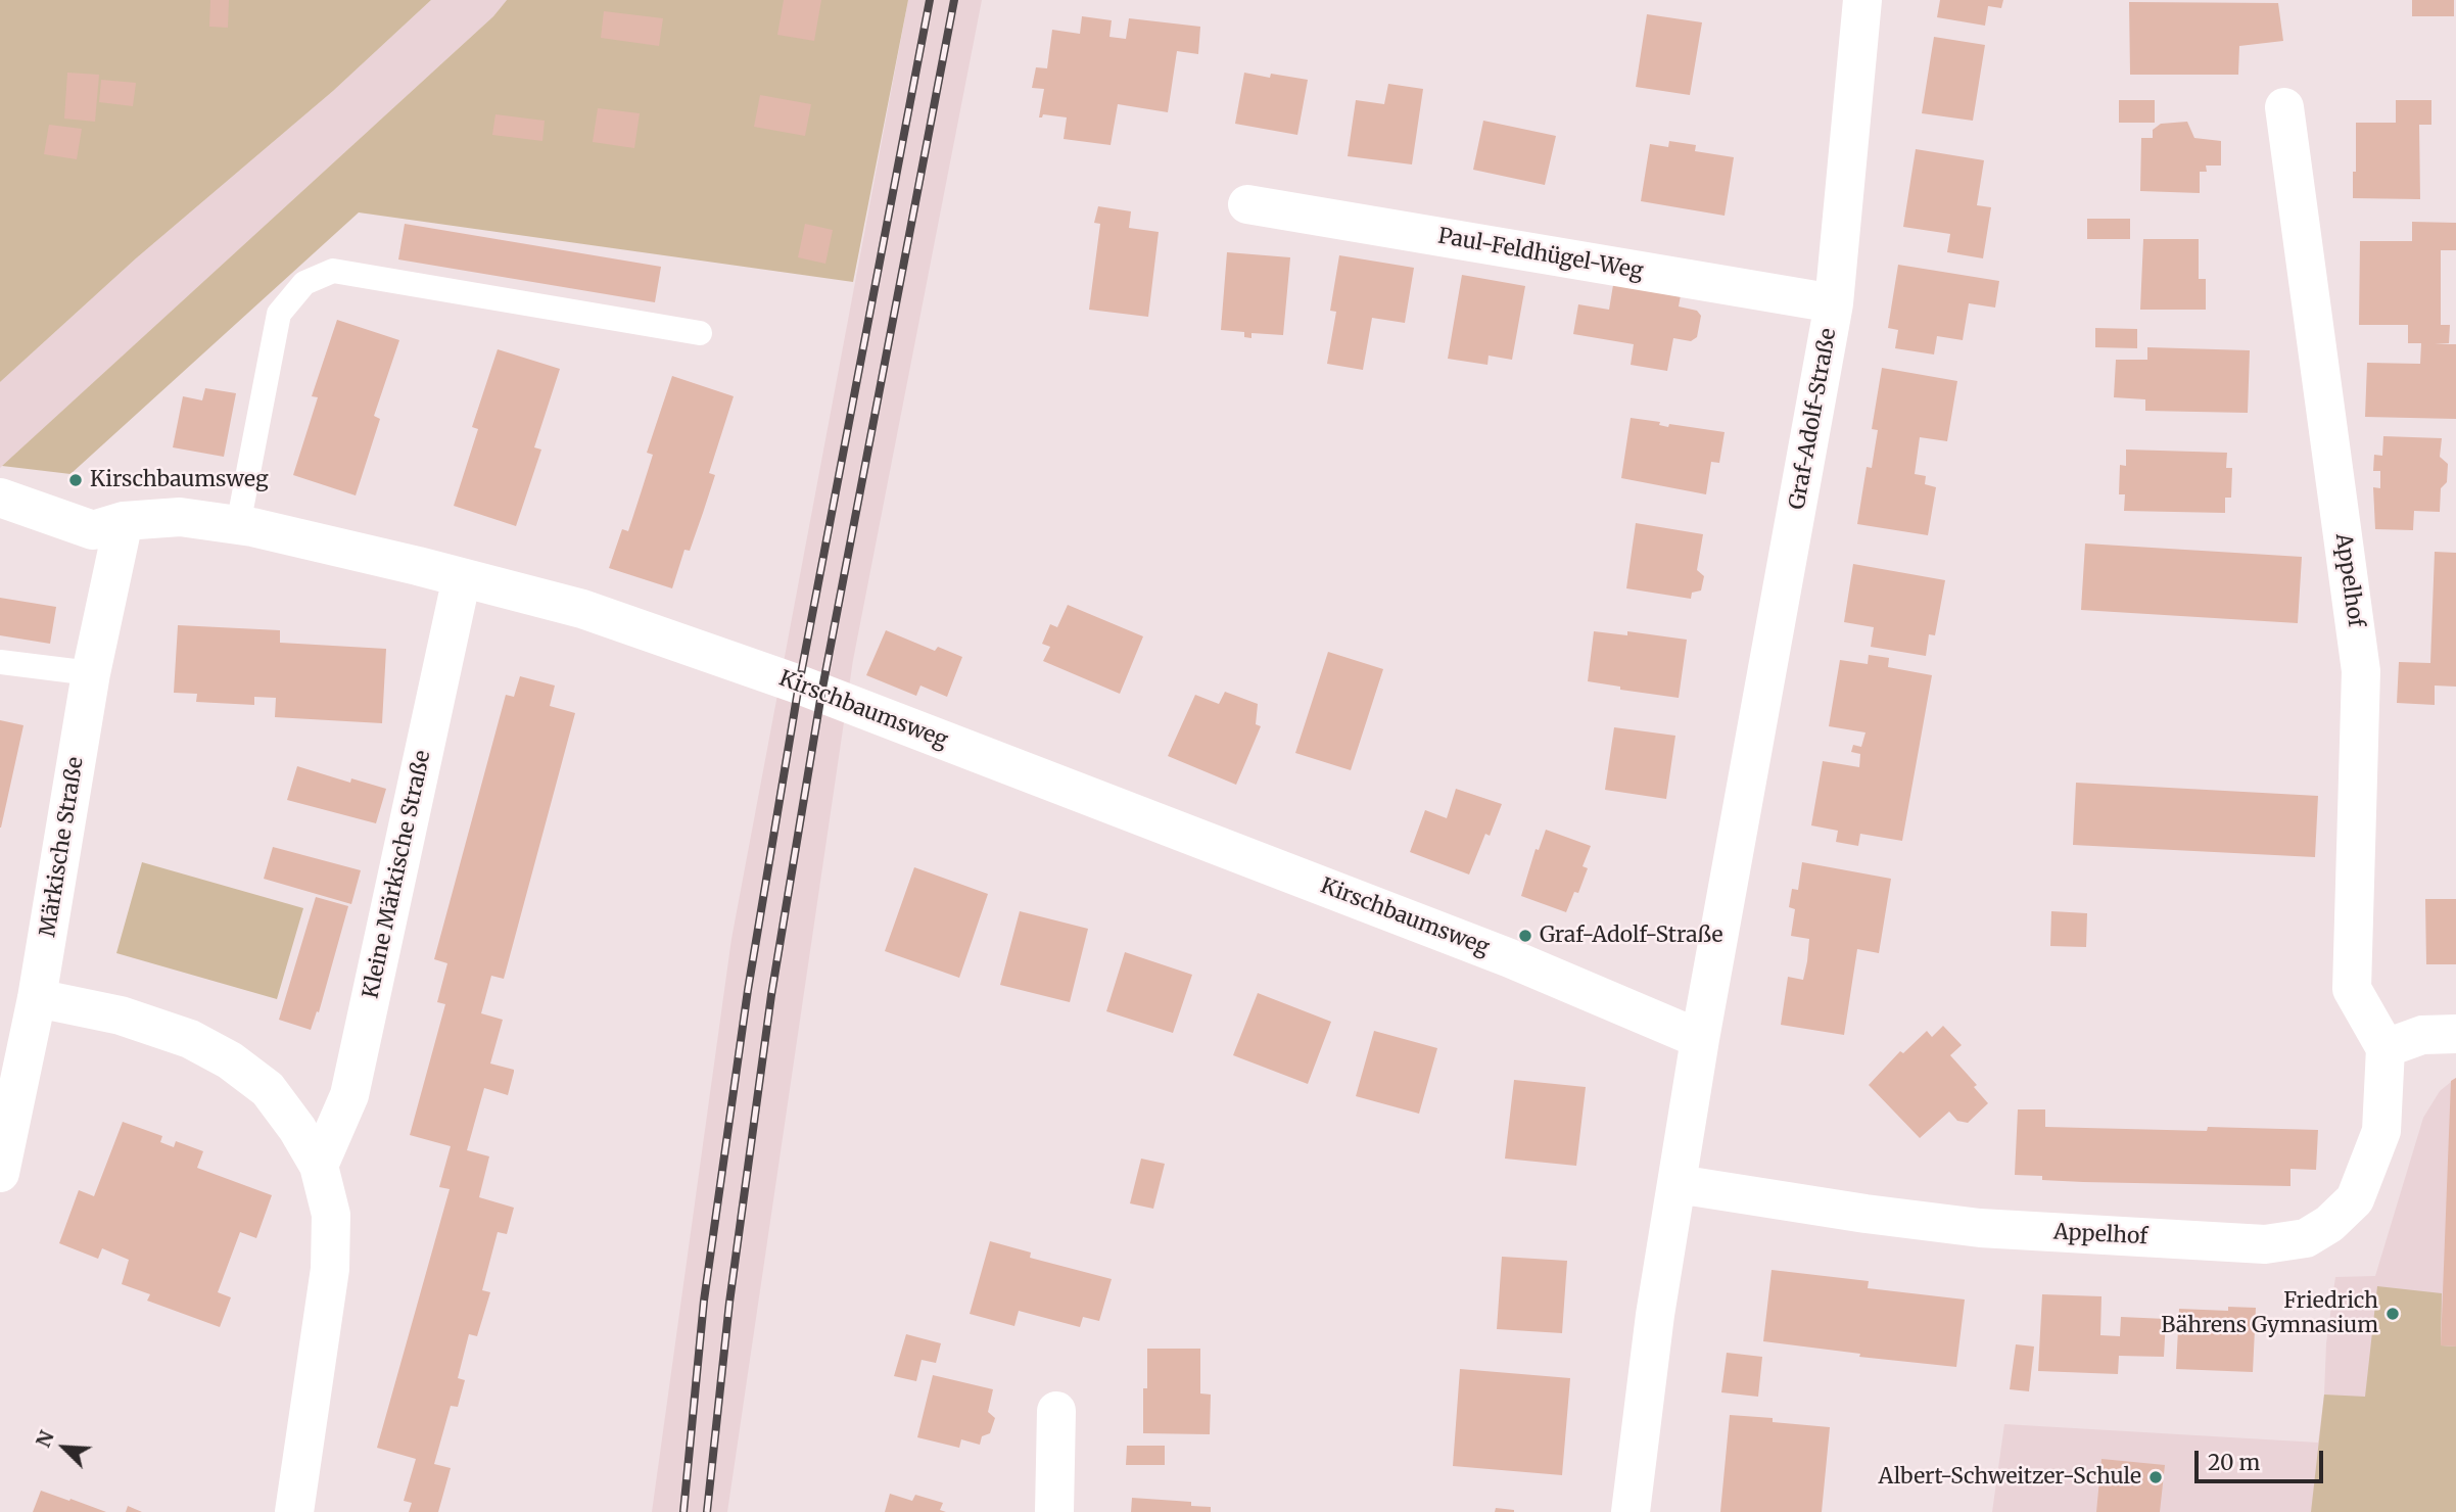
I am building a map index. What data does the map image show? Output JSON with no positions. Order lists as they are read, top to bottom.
{
  "streets": {
    "street": [
      "Paul-Feldhügel-Weg",
      "Graf-Adolf-Straße",
      "Appelhof",
      "Kirschbaumsweg",
      "Märkische Straße",
      "Kleine Märkische Straße"
    ]
  },
  "crossings": [
    ["Paul-Feldhügel-Weg", "Graf-Adolf-Straße"],
    ["Graf-Adolf-Straße", "Appelhof"],
    ["Graf-Adolf-Straße", "Kirschbaumsweg"],
    ["Kirschbaumsweg", "Märkische Straße"],
    ["Kirschbaumsweg", "Kleine Märkische Straße"]
  ],
  "places": [
    "Kirschbaumsweg",
    "Graf-Adolf-Straße",
    "Friedrich Bährens Gymnasium",
    "Albert-Schweitzer-Schule"
  ],
  "scale_bar": "20 m",
  "north": "top left"
}
